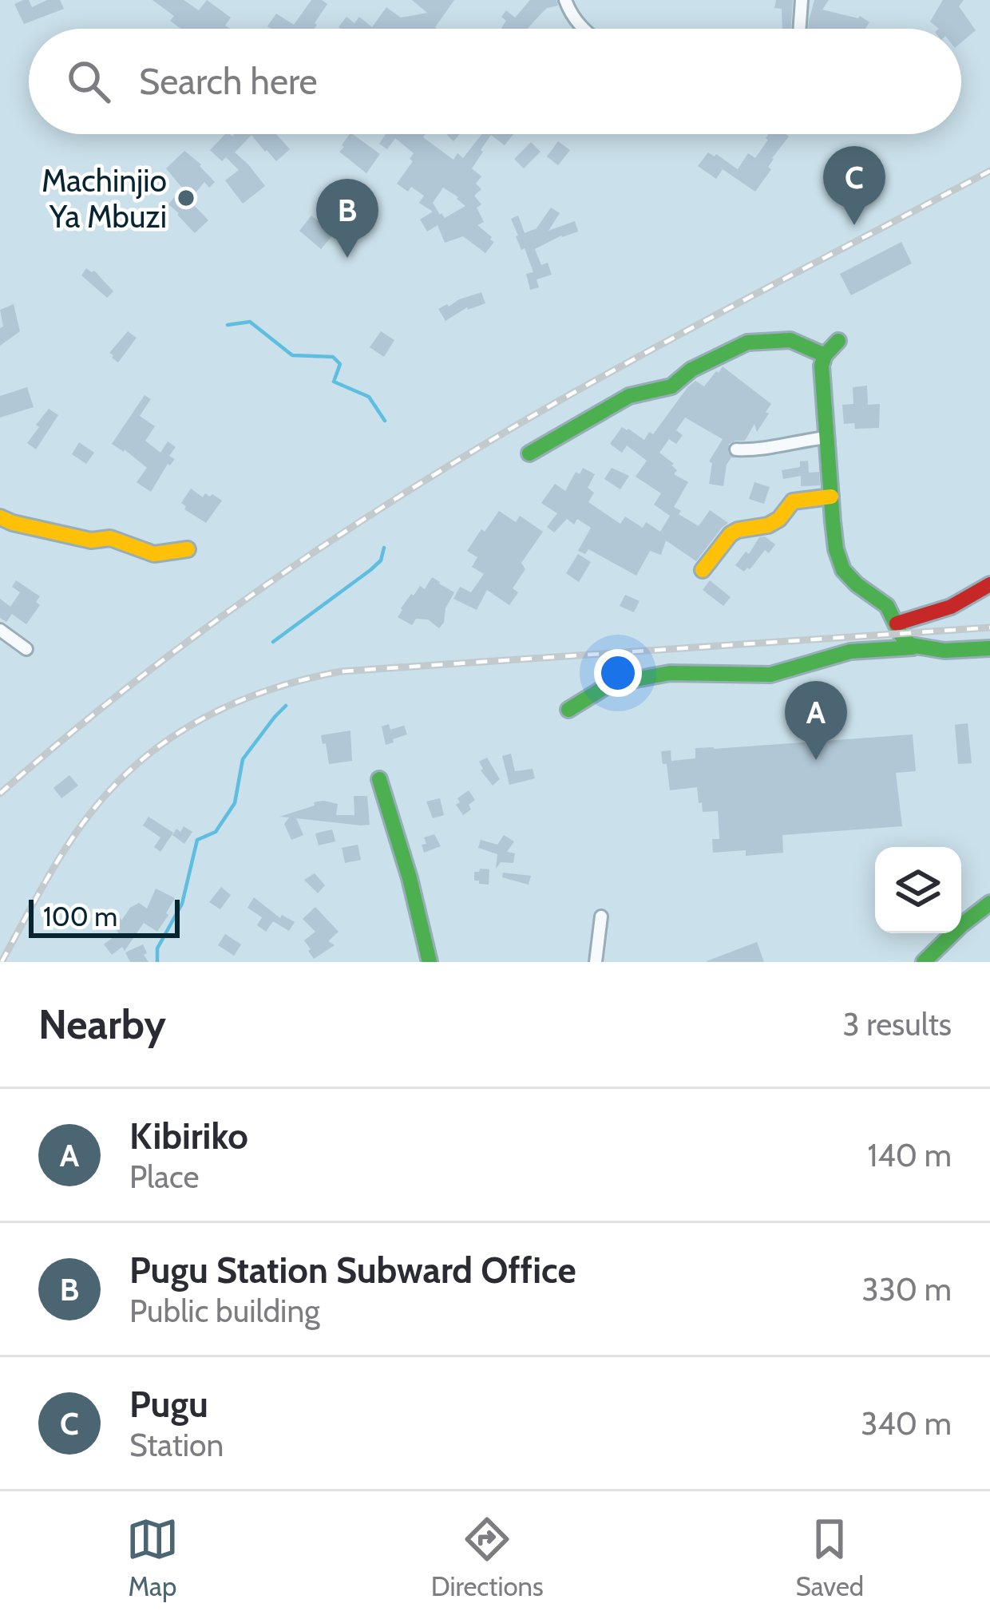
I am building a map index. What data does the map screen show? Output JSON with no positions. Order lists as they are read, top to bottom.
{
  "places": ["Machinjio Ya Mbuzi"],
  "scale_bar": "100 m",
  "page": {
    "search": "Search here",
    "pins": ["C", "B", "A"],
    "scale": "100 m",
    "heading": ["Nearby", "3 results"],
    "list": [
      {
        "mark": "A",
        "name": "Kibiriko",
        "note": "Place",
        "value": "140 m"
      },
      {
        "mark": "B",
        "name": "Pugu Station Subward Office",
        "note": "Public building",
        "value": "330 m"
      },
      {
        "mark": "C",
        "name": "Pugu",
        "note": "Station",
        "value": "340 m"
      }
    ],
    "nav": ["Map", "Directions", "Saved"]
  }
}
